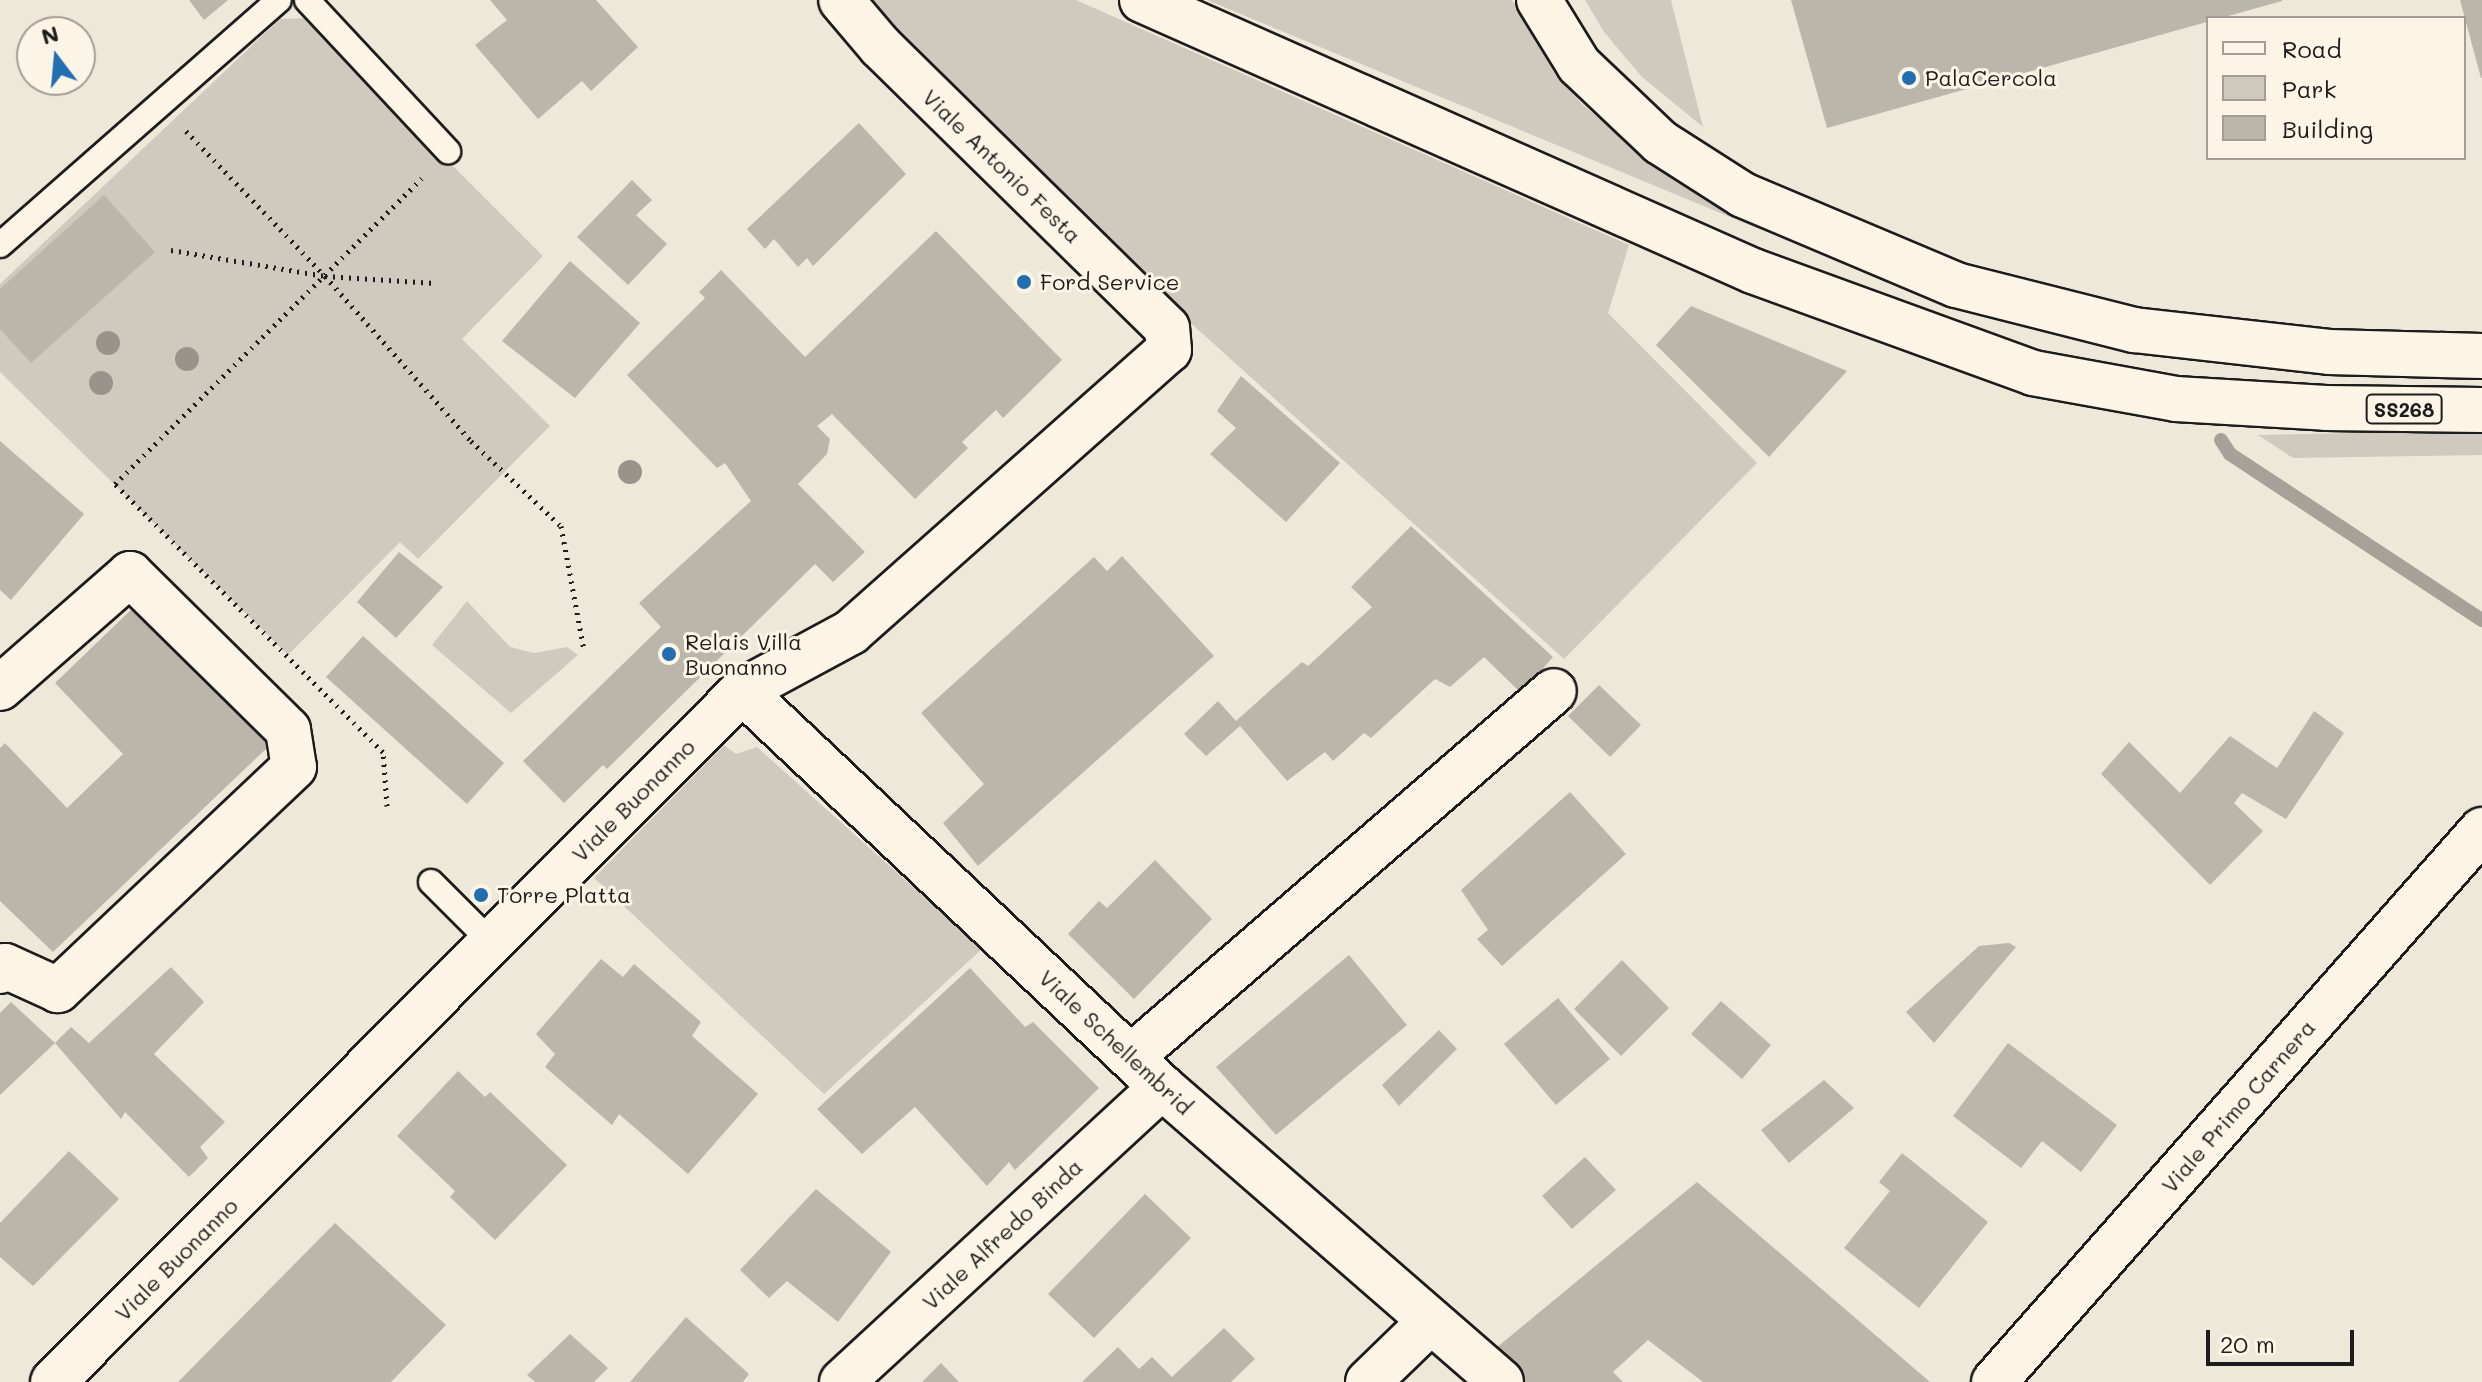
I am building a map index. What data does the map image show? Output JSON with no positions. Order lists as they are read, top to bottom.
{
  "streets": {
    "main road": [
      "Viale Antonio Festa",
      "SS268",
      "Viale Buonanno",
      "Viale Schellembrid",
      "Viale Primo Carnera",
      "Viale Alfredo Binda"
    ]
  },
  "crossings": [
    ["Viale Antonio Festa", "Viale Buonanno"],
    ["Viale Buonanno", "Viale Schellembrid"],
    ["Viale Schellembrid", "Viale Alfredo Binda"]
  ],
  "places": [
    "PalaCercola",
    "Ford Service",
    "Relais Villa Buonanno",
    "Torre Platta"
  ],
  "legend": ["Road", "Park", "Building"],
  "scale_bar": "20 m",
  "north": "top"
}
